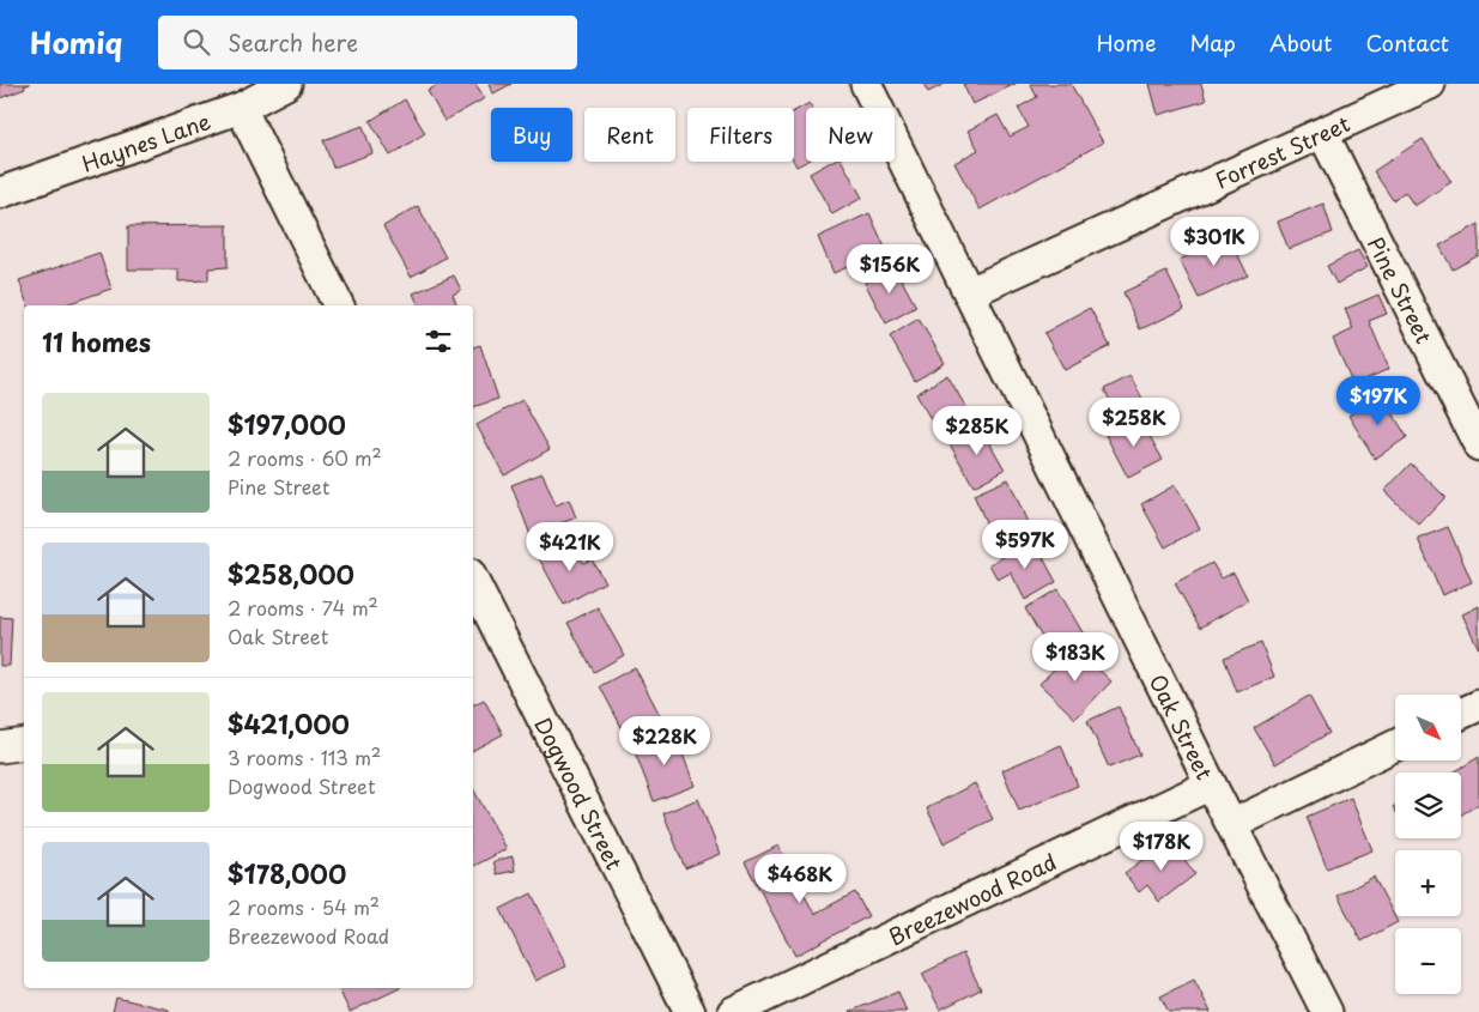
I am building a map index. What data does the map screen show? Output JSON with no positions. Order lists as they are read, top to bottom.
{
  "streets": {
    "street": [
      "Haynes Lane",
      "Forrest Street",
      "Pine Street",
      "Oak Street",
      "Dogwood Street",
      "Breezewood Road"
    ]
  },
  "crossings": [
    ["Forrest Street", "Pine Street"],
    ["Forrest Street", "Oak Street"],
    ["Oak Street", "Breezewood Road"]
  ],
  "north": "bottom right",
  "page": {
    "header": "Homiq",
    "search": "Search here",
    "nav": [
      "Home",
      "Map",
      "About",
      "Contact"
    ],
    "chip": [
      "Buy",
      "Rent",
      "Filters",
      "New"
    ],
    "price": [
      "$301K",
      "$156K",
      "$197K",
      "$258K",
      "$285K",
      "$597K",
      "$421K",
      "$183K",
      "$228K",
      "$178K",
      "$468K"
    ],
    "heading": "11 homes",
    "list": [
      {
        "name": "$197,000",
        "note": "2 rooms · 60 m² · Pine Street"
      },
      {
        "name": "$258,000",
        "note": "2 rooms · 74 m² · Oak Street"
      },
      {
        "name": "$421,000",
        "note": "3 rooms · 113 m² · Dogwood Street"
      },
      {
        "name": "$178,000",
        "note": "2 rooms · 54 m² · Breezewood Road"
      }
    ],
    "map_buttons": ["+", "−"]
  }
}
